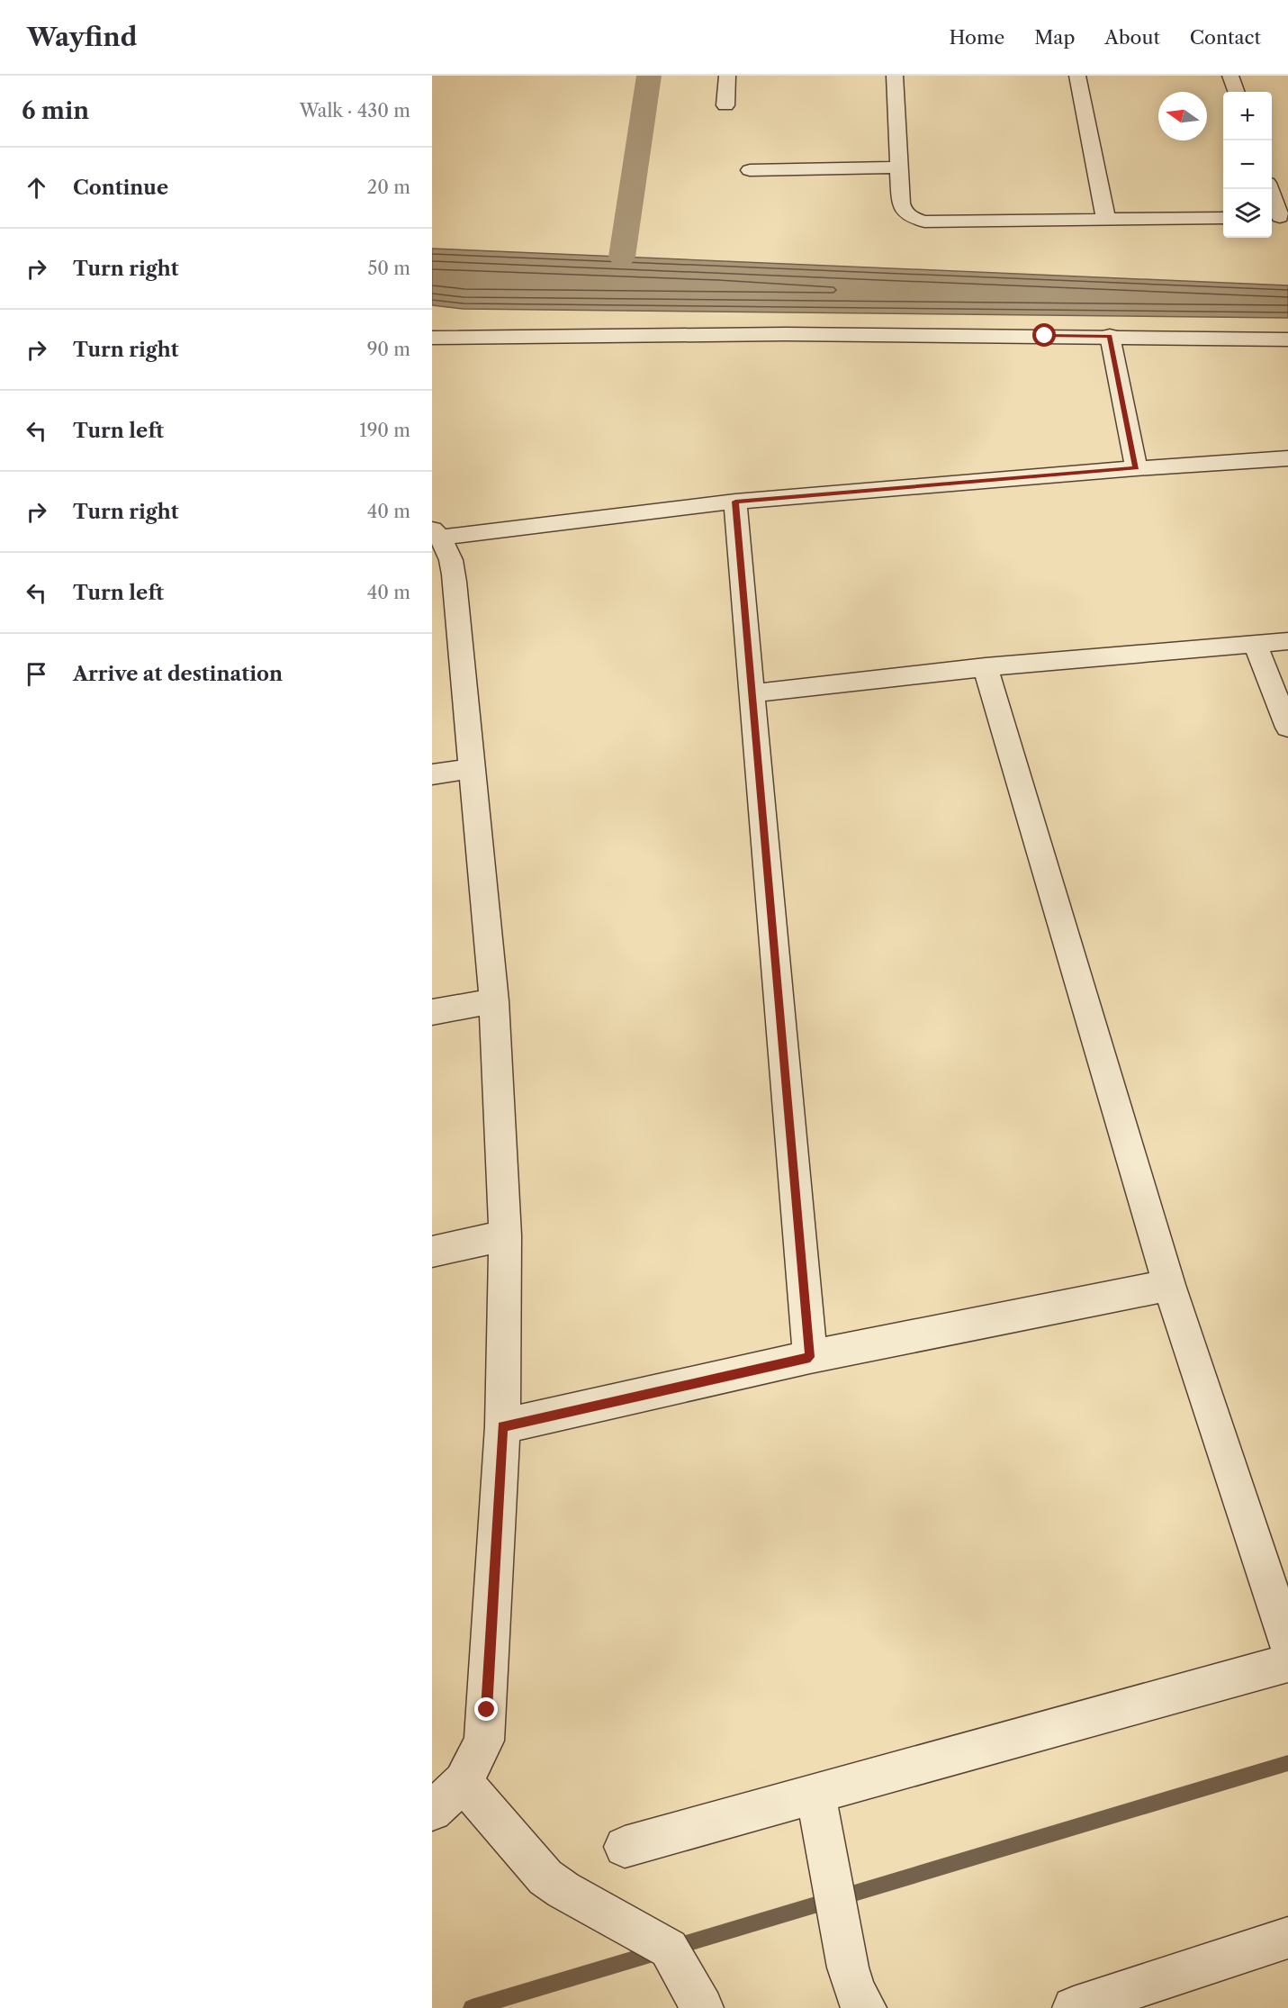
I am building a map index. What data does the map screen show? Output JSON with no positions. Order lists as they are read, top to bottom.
{
  "north": "left",
  "page": {
    "header": "Wayfind",
    "nav": [
      "Home",
      "Map",
      "About",
      "Contact"
    ],
    "heading": ["6 min", "Walk · 430 m"],
    "map_buttons": ["+", "−"],
    "list": [
      ["Continue", "20 m"],
      ["Turn right", "50 m"],
      ["Turn right", "90 m"],
      ["Turn left", "190 m"],
      ["Turn right", "40 m"],
      ["Turn left", "40 m"],
      "Arrive at destination"
    ]
  }
}
